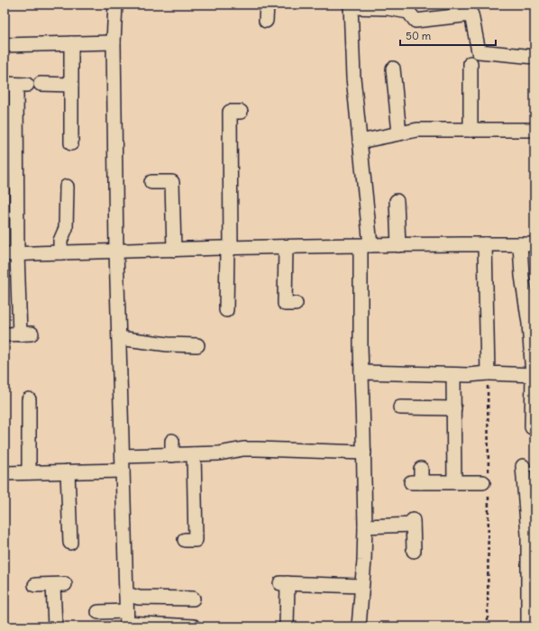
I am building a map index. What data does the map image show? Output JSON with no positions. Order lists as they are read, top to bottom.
{
  "scale_bar": "50 m"
}
